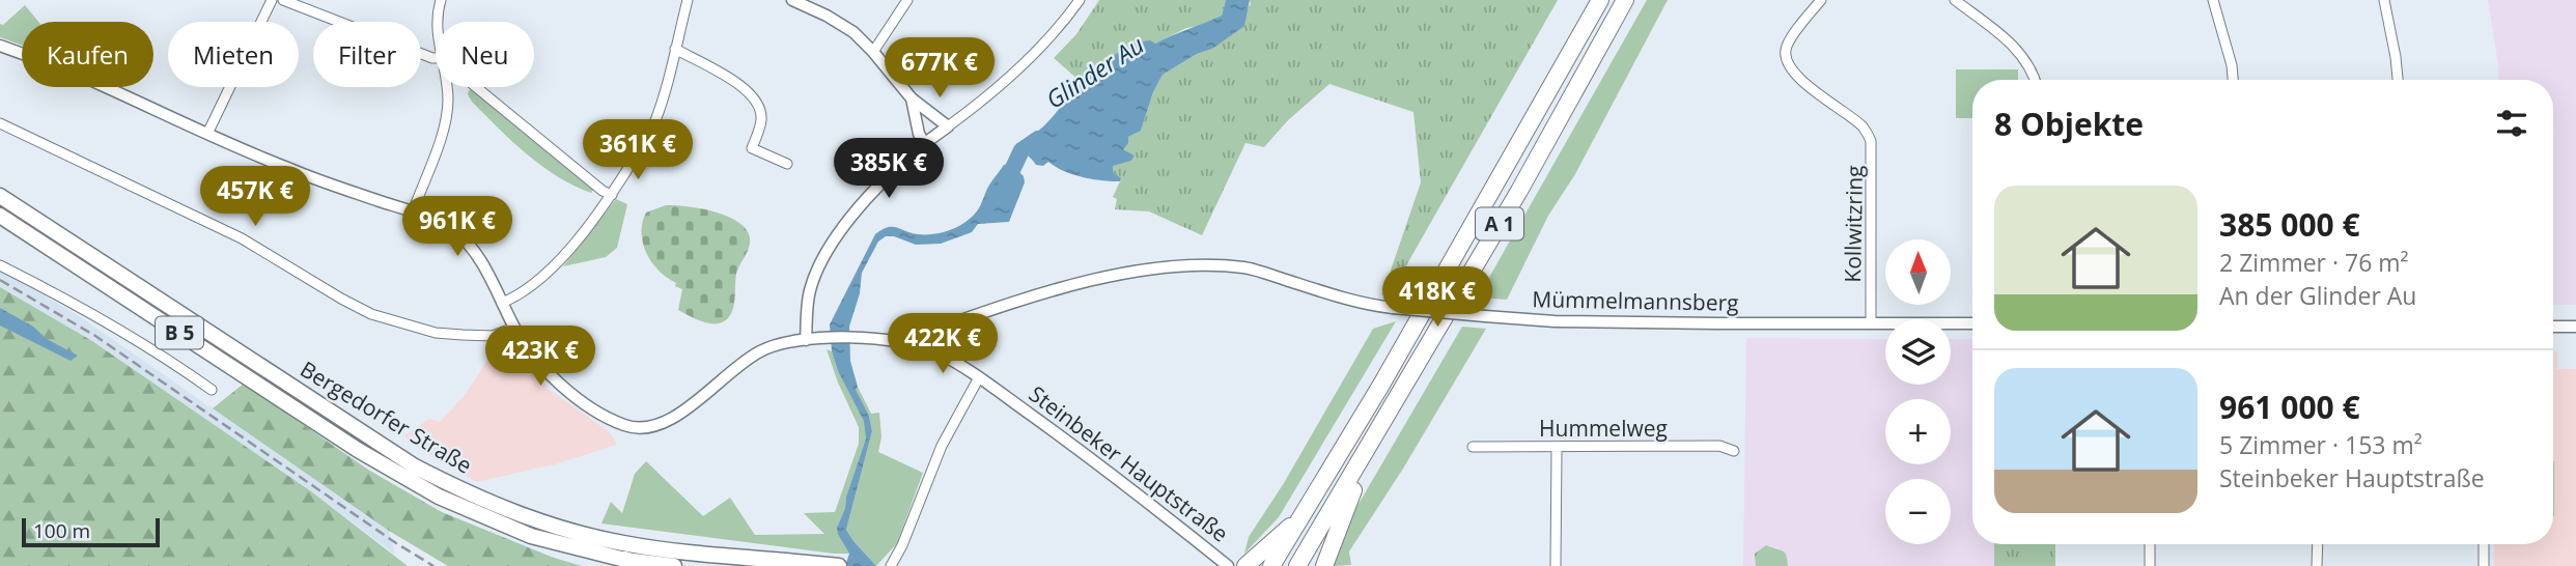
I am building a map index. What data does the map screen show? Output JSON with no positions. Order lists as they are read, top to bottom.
{
  "streets": {
    "highway": ["A 1", "B 5", "Bergedorfer Straße"],
    "street": [
      "Kollwitzring",
      "Mümmelmannsberg",
      "Hummelweg",
      "Steinbeker Hauptstraße"
    ]
  },
  "crossings": [
    ["Kollwitzring", "Mümmelmannsberg"],
    ["Mümmelmannsberg", "Steinbeker Hauptstraße"]
  ],
  "water": ["Glinder Au"],
  "scale_bar": "100 m",
  "north": "top",
  "page": {
    "chip": [
      "Kaufen",
      "Mieten",
      "Filter",
      "Neu"
    ],
    "price": [
      "677K €",
      "361K €",
      "385K €",
      "457K €",
      "961K €",
      "418K €",
      "422K €",
      "423K €"
    ],
    "heading": "8 Objekte",
    "list": [
      {
        "name": "385 000 €",
        "note": "2 Zimmer · 76 m² · An der Glinder Au"
      },
      {
        "name": "961 000 €",
        "note": "5 Zimmer · 153 m² · Steinbeker Hauptstraße"
      }
    ],
    "map_buttons": ["+", "−"],
    "scale": "100 m"
  }
}
